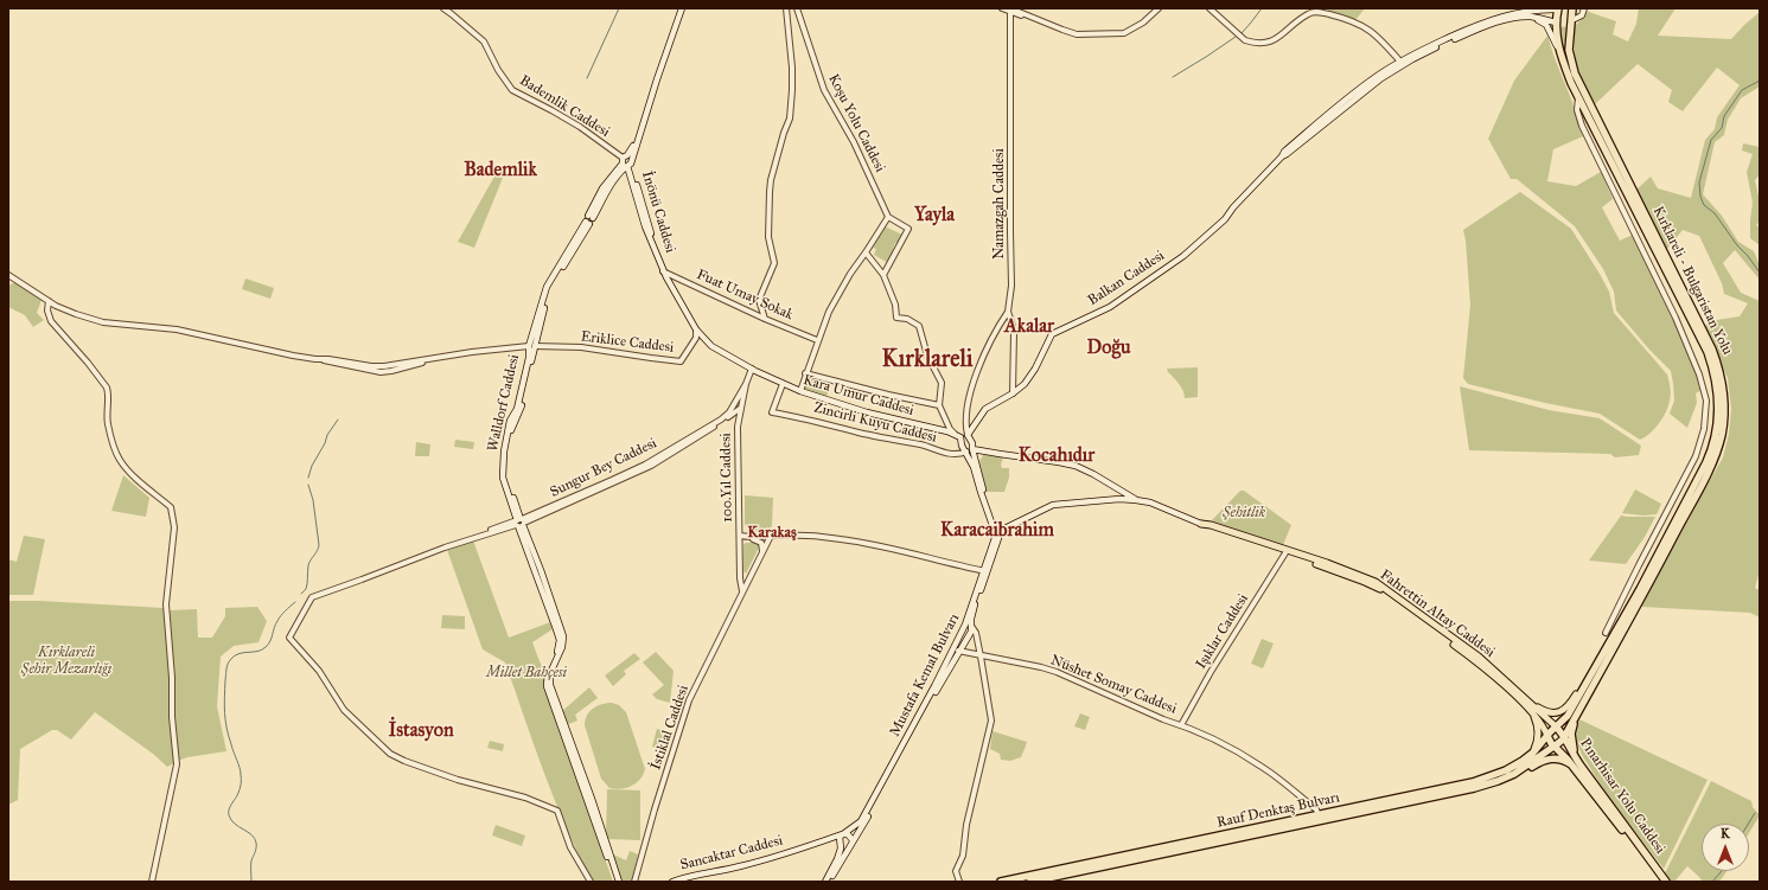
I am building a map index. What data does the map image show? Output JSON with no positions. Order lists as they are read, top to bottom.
{
  "streets": {
    "highway": ["Kırklareli - Bulgaristan Yolu", "Pınarhisar Yolu Caddesi", "Rauf Denktaş Bulvarı"],
    "main road": [
      "İnönü Caddesi",
      "Balkan Caddesi",
      "Kara Umur Caddesi",
      "Walldorf Caddesi",
      "Zincirli Kuyu Caddesi",
      "Fahrettin Altay Caddesi",
      "Mustafa Kemal Bulvarı",
      "Sancaktar Caddesi"
    ],
    "street": [
      "Bademlik Caddesi",
      "Koşu Yolu Caddesi",
      "Namazgah Caddesi",
      "Fuat Umay Sokak",
      "Eriklice Caddesi",
      "Sungur Bey Caddesi",
      "100.Yıl Caddesi",
      "Işıklar Caddesi",
      "Nüshet Somay Caddesi",
      "İstiklal Caddesi"
    ]
  },
  "crossings": [
    ["Bademlik Caddesi", "İnönü Caddesi"],
    ["Bademlik Caddesi", "Walldorf Caddesi"],
    ["Namazgah Caddesi", "Balkan Caddesi"],
    ["İnönü Caddesi", "Fuat Umay Sokak"],
    ["İnönü Caddesi", "Eriklice Caddesi"],
    ["İnönü Caddesi", "Kara Umur Caddesi"],
    ["İnönü Caddesi", "Walldorf Caddesi"],
    ["Balkan Caddesi", "Kırklareli - Bulgaristan Yolu"],
    ["Kırklareli - Bulgaristan Yolu", "Fahrettin Altay Caddesi"],
    ["Kırklareli - Bulgaristan Yolu", "Pınarhisar Yolu Caddesi"],
    ["Kırklareli - Bulgaristan Yolu", "Rauf Denktaş Bulvarı"],
    ["Eriklice Caddesi", "Kara Umur Caddesi"],
    ["Eriklice Caddesi", "Walldorf Caddesi"],
    ["Kara Umur Caddesi", "Zincirli Kuyu Caddesi"],
    ["Kara Umur Caddesi", "100.Yıl Caddesi"],
    ["Walldorf Caddesi", "Sungur Bey Caddesi"],
    ["Sungur Bey Caddesi", "100.Yıl Caddesi"],
    ["100.Yıl Caddesi", "İstiklal Caddesi"],
    ["Fahrettin Altay Caddesi", "Işıklar Caddesi"],
    ["Fahrettin Altay Caddesi", "Pınarhisar Yolu Caddesi"],
    ["Fahrettin Altay Caddesi", "Rauf Denktaş Bulvarı"],
    ["Işıklar Caddesi", "Nüshet Somay Caddesi"],
    ["Mustafa Kemal Bulvarı", "Nüshet Somay Caddesi"],
    ["Mustafa Kemal Bulvarı", "Sancaktar Caddesi"],
    ["Nüshet Somay Caddesi", "Rauf Denktaş Bulvarı"],
    ["Pınarhisar Yolu Caddesi", "Rauf Denktaş Bulvarı"]
  ],
  "districts": [
    "Bademlik",
    "Yayla",
    "Akalar",
    "Doğu",
    "Kırklareli",
    "Kocahıdır",
    "Karacaibrahim",
    "Karakaş",
    "İstasyon"
  ],
  "parks": ["Şehitlik", "Kırklareli Şehir Mezarlığı", "Millet Bahçesi"],
  "north": "top"
}
